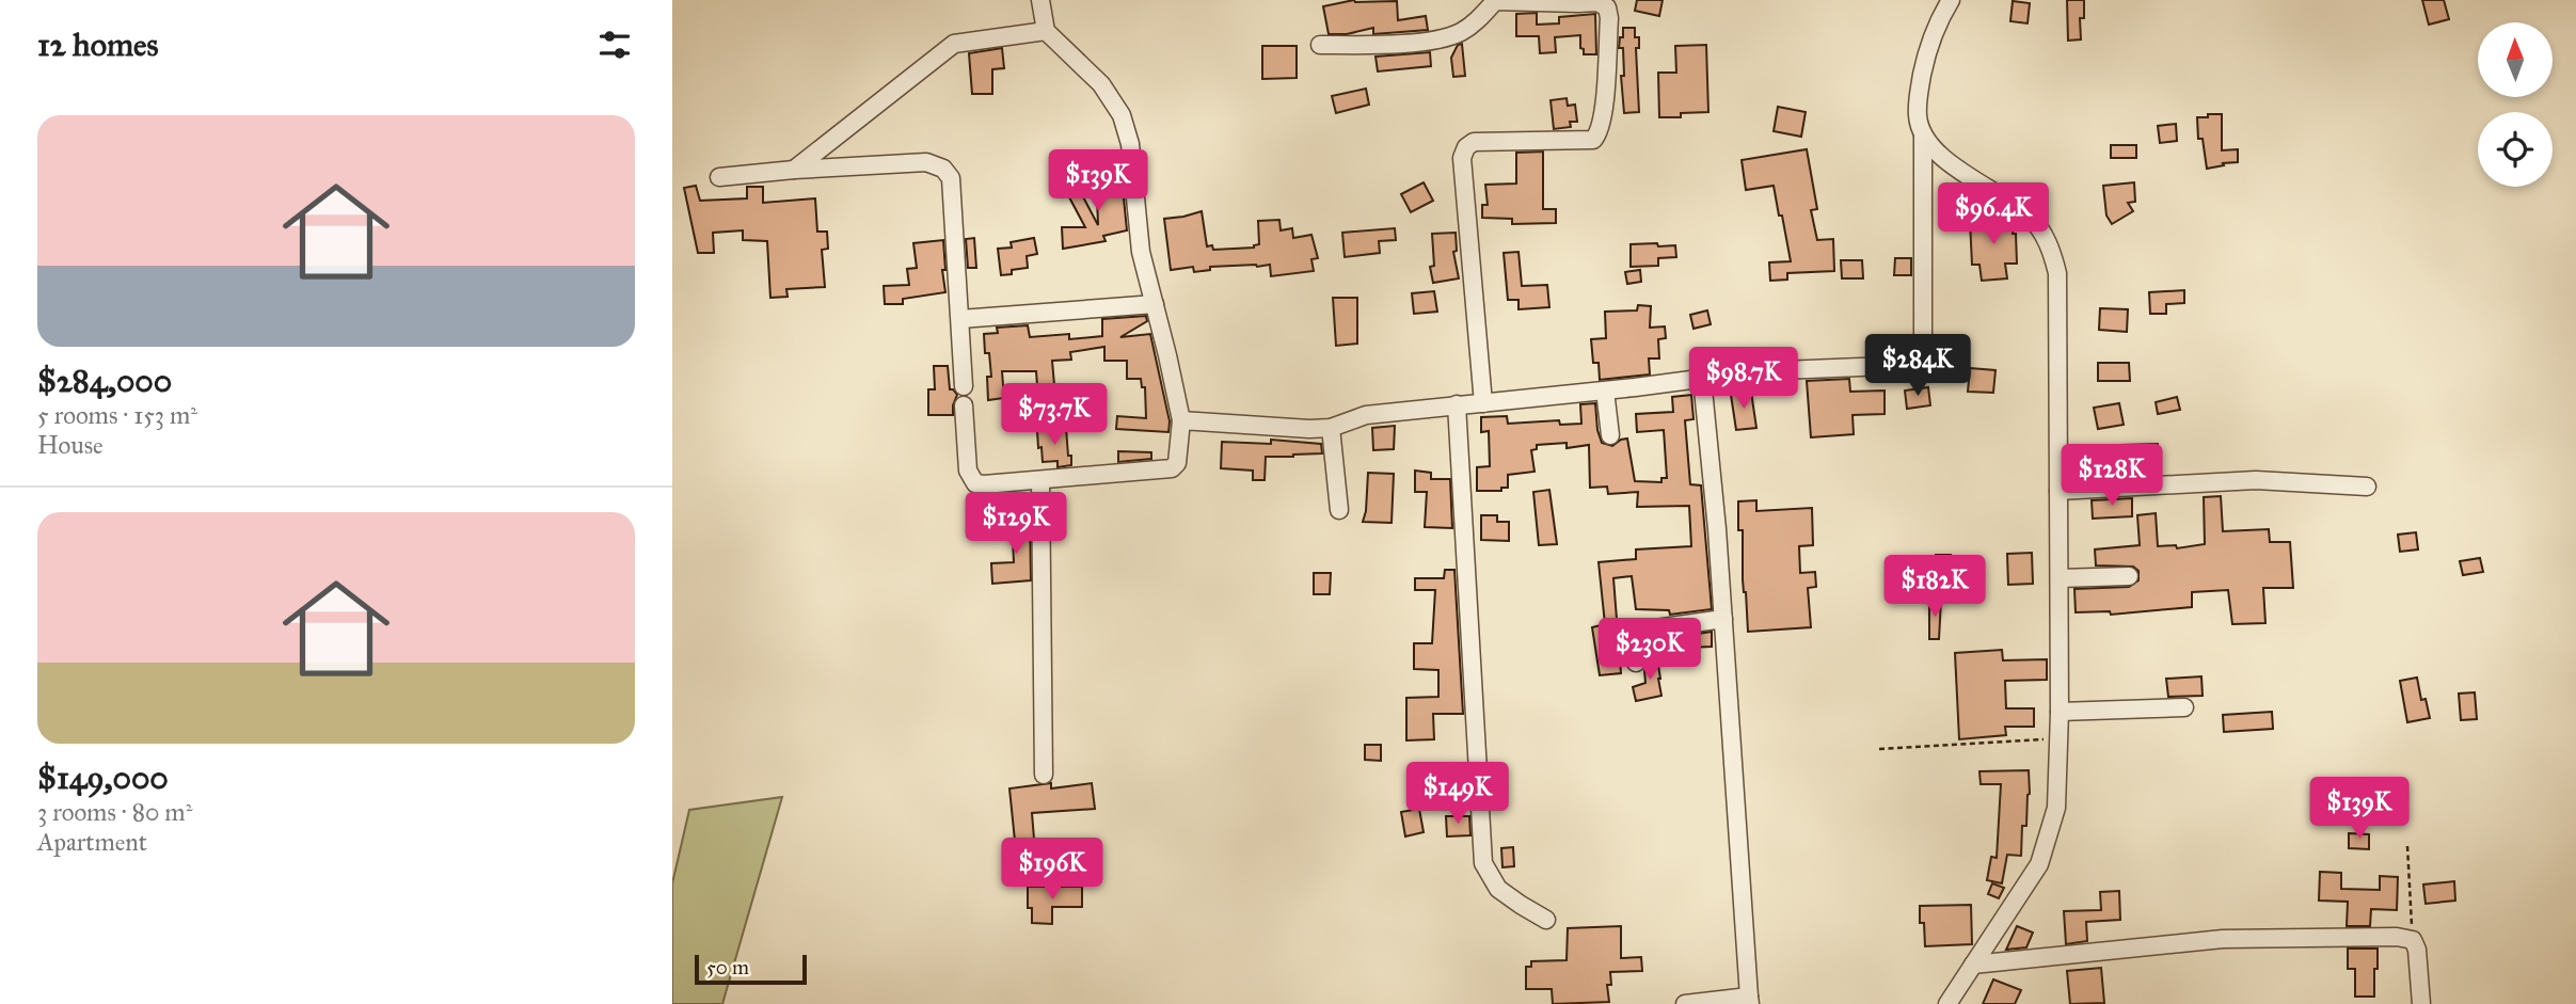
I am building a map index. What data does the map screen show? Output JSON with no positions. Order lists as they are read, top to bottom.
{
  "scale_bar": "50 m",
  "north": "top",
  "page": {
    "heading": "12 homes",
    "list": [
      {
        "name": "$284,000",
        "note": "5 rooms · 153 m² · House"
      },
      {
        "name": "$149,000",
        "note": "3 rooms · 80 m² · Apartment"
      }
    ],
    "price": [
      "$139K",
      "$96.4K",
      "$284K",
      "$98.7K",
      "$73.7K",
      "$128K",
      "$129K",
      "$182K",
      "$230K",
      "$149K",
      "$139K",
      "$196K"
    ],
    "scale": "50 m"
  }
}
